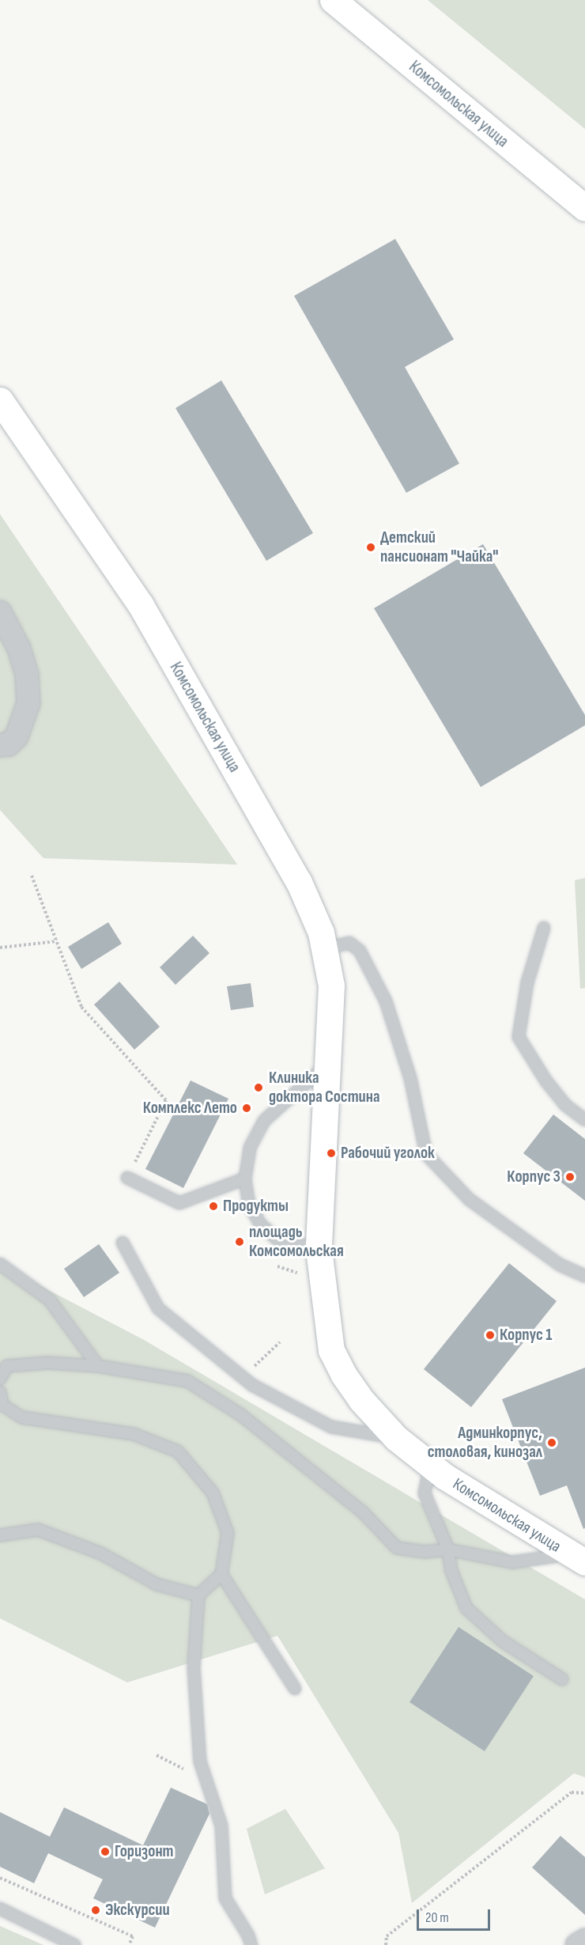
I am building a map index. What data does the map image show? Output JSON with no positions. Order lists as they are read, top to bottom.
{
  "streets": {
    "main road": ["Комсомольская улица"]
  },
  "places": [
    "Детский пансионат \"Чайка\"",
    "Клиника доктора Состина",
    "Комплекс Лето",
    "Рабочий уголок",
    "Корпус 3",
    "Продукты",
    "площадь Комсомольская",
    "Корпус 1",
    "Админкорпус, столовая, кинозал",
    "Горизонт",
    "Экскурсии"
  ],
  "scale_bar": "20 m"
}
